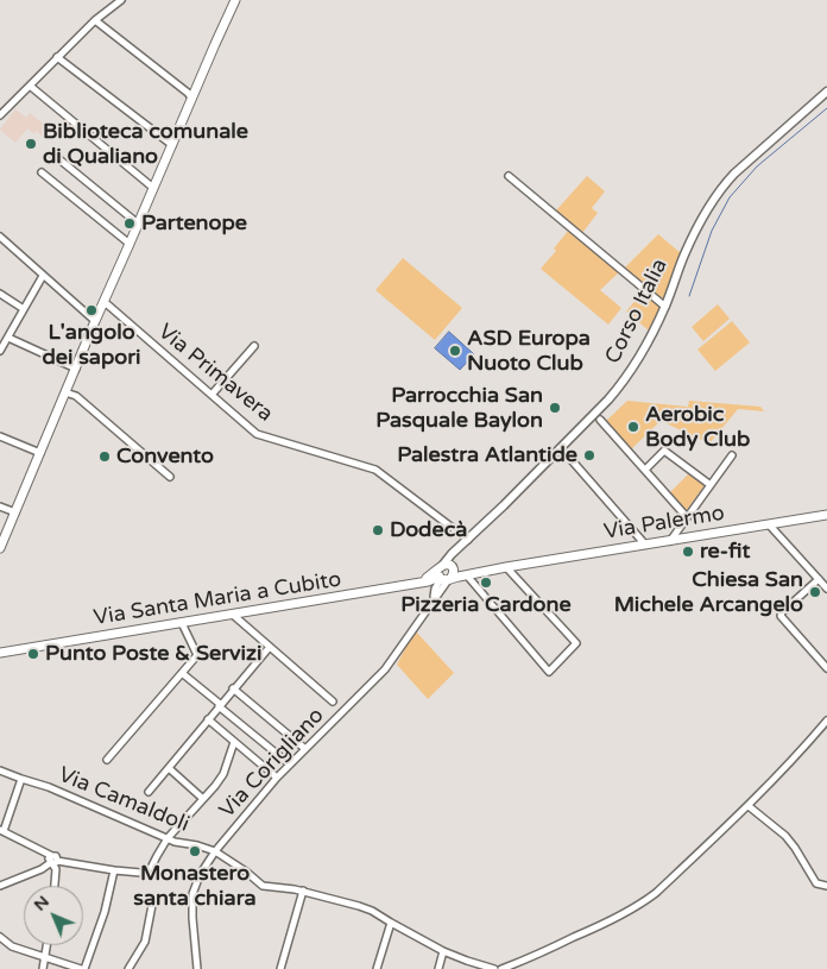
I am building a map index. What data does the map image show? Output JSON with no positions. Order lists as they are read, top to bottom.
{
  "streets": {
    "main road": ["Via Palermo", "Via Santa Maria a Cubito"],
    "street": [
      "Corso Italia",
      "Via Primavera",
      "Via Corigliano",
      "Via Camaldoli"
    ]
  },
  "crossings": [
    ["Corso Italia", "Via Primavera"],
    ["Corso Italia", "Via Palermo"],
    ["Corso Italia", "Via Santa Maria a Cubito"],
    ["Corso Italia", "Via Corigliano"],
    ["Via Palermo", "Via Santa Maria a Cubito"],
    ["Via Palermo", "Via Corigliano"],
    ["Via Santa Maria a Cubito", "Via Corigliano"],
    ["Via Corigliano", "Via Camaldoli"]
  ],
  "places": [
    "Biblioteca comunale di Qualiano",
    "Partenope",
    "L'angolo dei sapori",
    "ASD Europa Nuoto Club",
    "Parrocchia San Pasquale Baylon",
    "Aerobic Body Club",
    "Palestra Atlantide",
    "Convento",
    "Dodecà",
    "re-fit",
    "Pizzeria Cardone",
    "Chiesa San Michele Arcangelo",
    "Punto Poste & Servizi",
    "Monastero santa chiara"
  ],
  "north": "top left"
}
